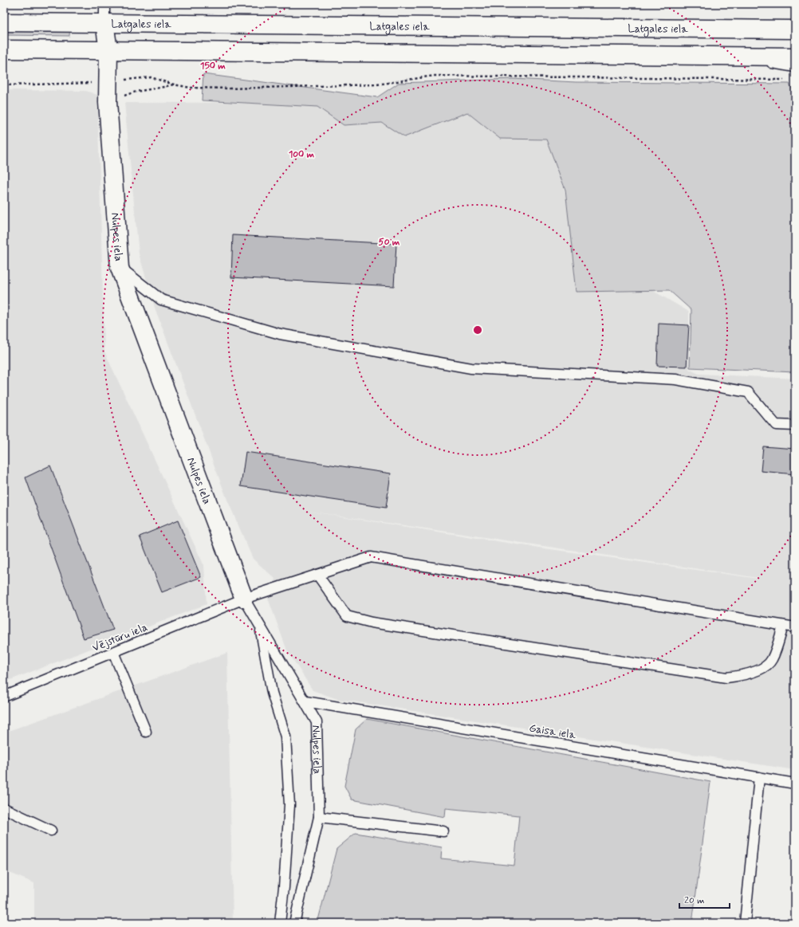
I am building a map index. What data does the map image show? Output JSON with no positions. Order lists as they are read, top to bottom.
{
  "streets": {
    "main road": ["Latgales iela", "Nulpes iela"],
    "lane": ["Vējstūru iela", "Gaisa iela"]
  },
  "crossings": [
    ["Latgales iela", "Nulpes iela"],
    ["Nulpes iela", "Vējstūru iela"],
    ["Nulpes iela", "Gaisa iela"]
  ],
  "scale_bar": "20 m",
  "rings": ["150 m", "100 m", "50 m"]
}
